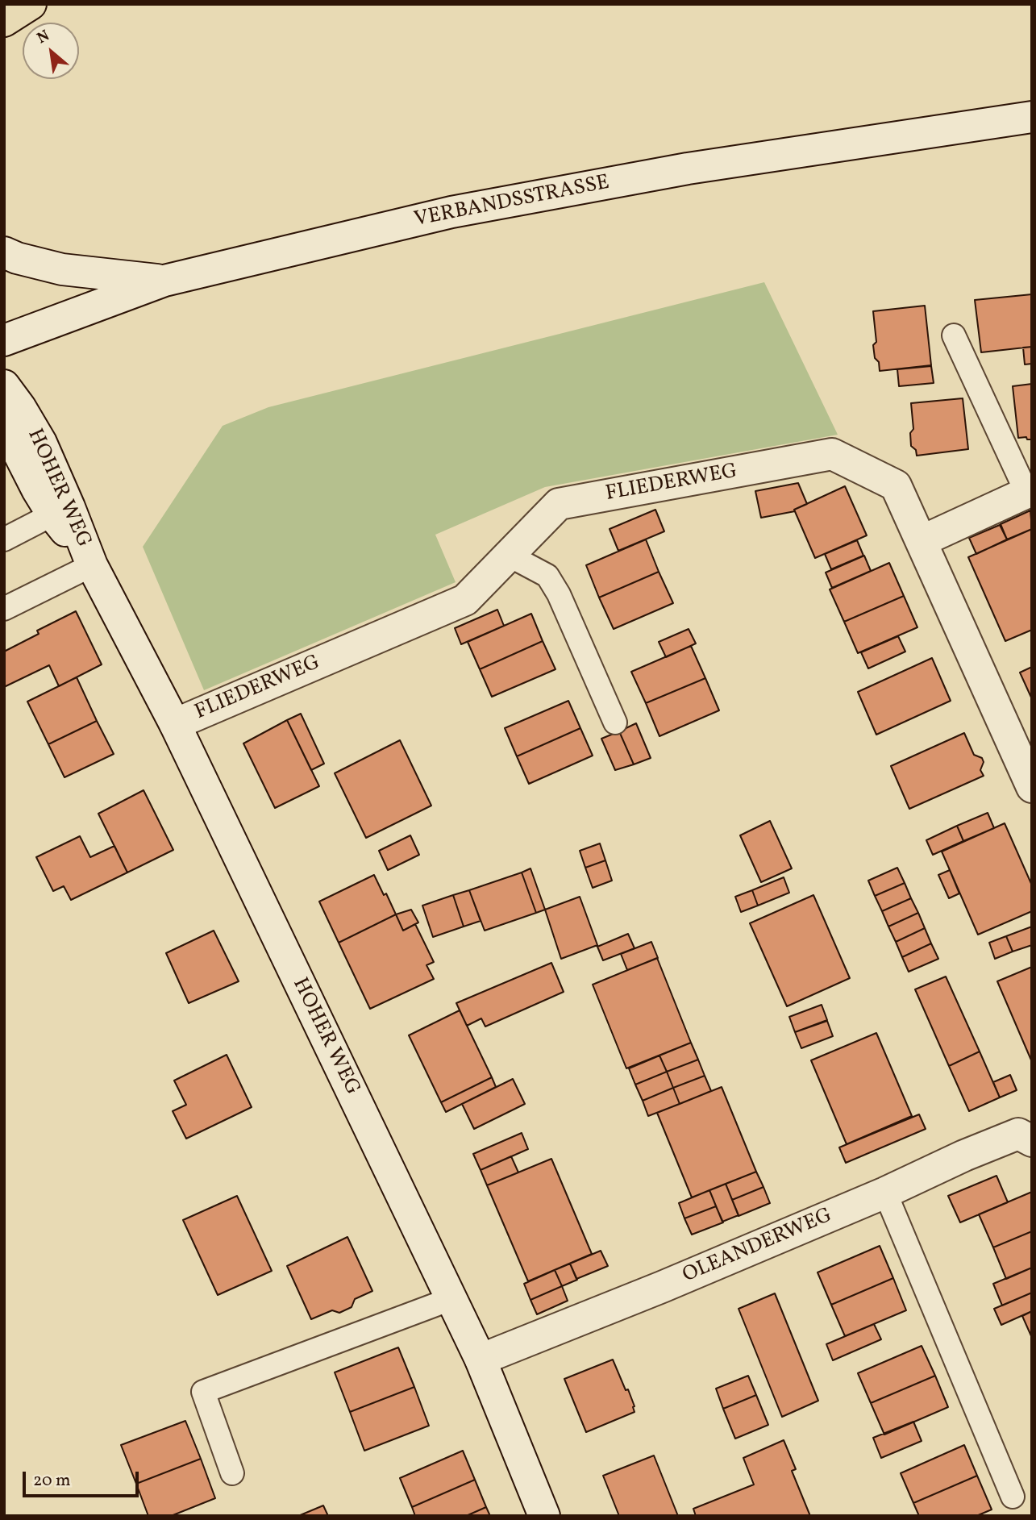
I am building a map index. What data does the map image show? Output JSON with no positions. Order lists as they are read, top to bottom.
{
  "streets": {
    "street": [
      "VERBANDSSTRASSE",
      "FLIEDERWEG",
      "HOHER WEG",
      "OLEANDERWEG"
    ]
  },
  "crossings": [
    ["FLIEDERWEG", "HOHER WEG"],
    ["HOHER WEG", "OLEANDERWEG"]
  ],
  "scale_bar": "20 m",
  "north": "top left"
}
